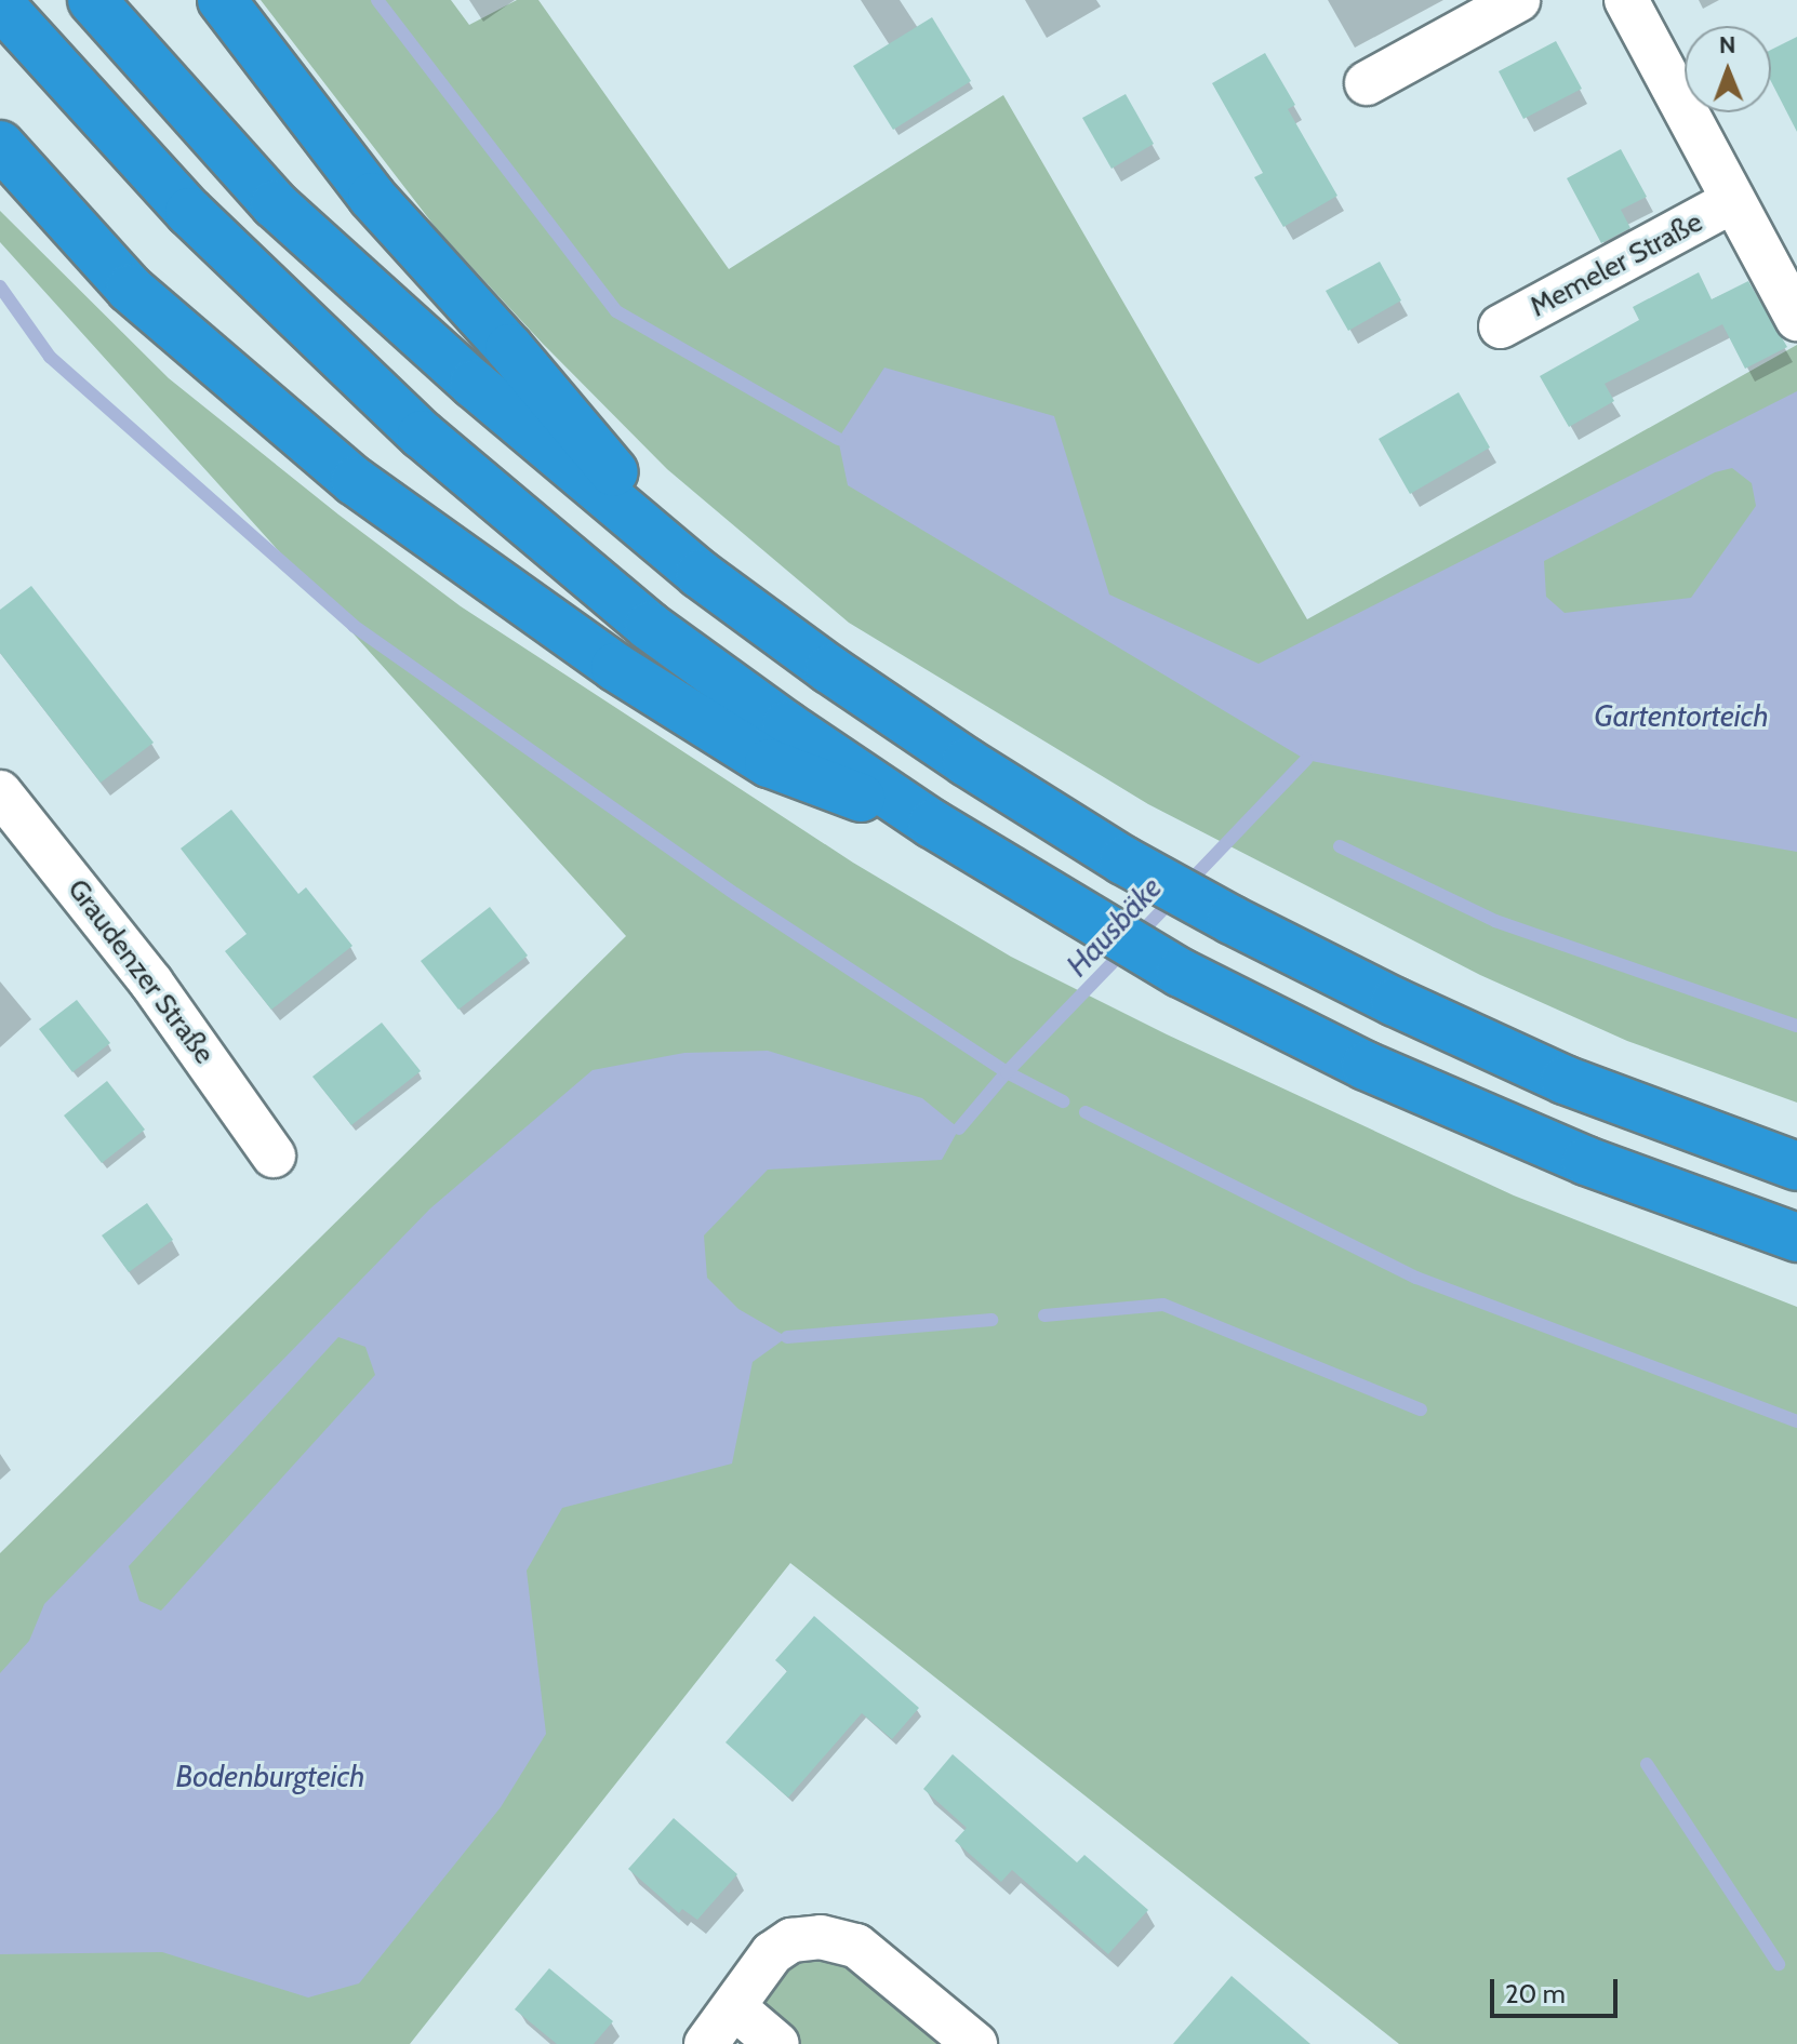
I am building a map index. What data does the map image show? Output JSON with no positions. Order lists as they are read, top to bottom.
{
  "streets": {
    "street": ["Memeler Straße", "Graudenzer Straße"]
  },
  "water": ["Gartentorteich", "Hausbäke", "Bodenburgteich"],
  "scale_bar": "20 m",
  "north": "top"
}
